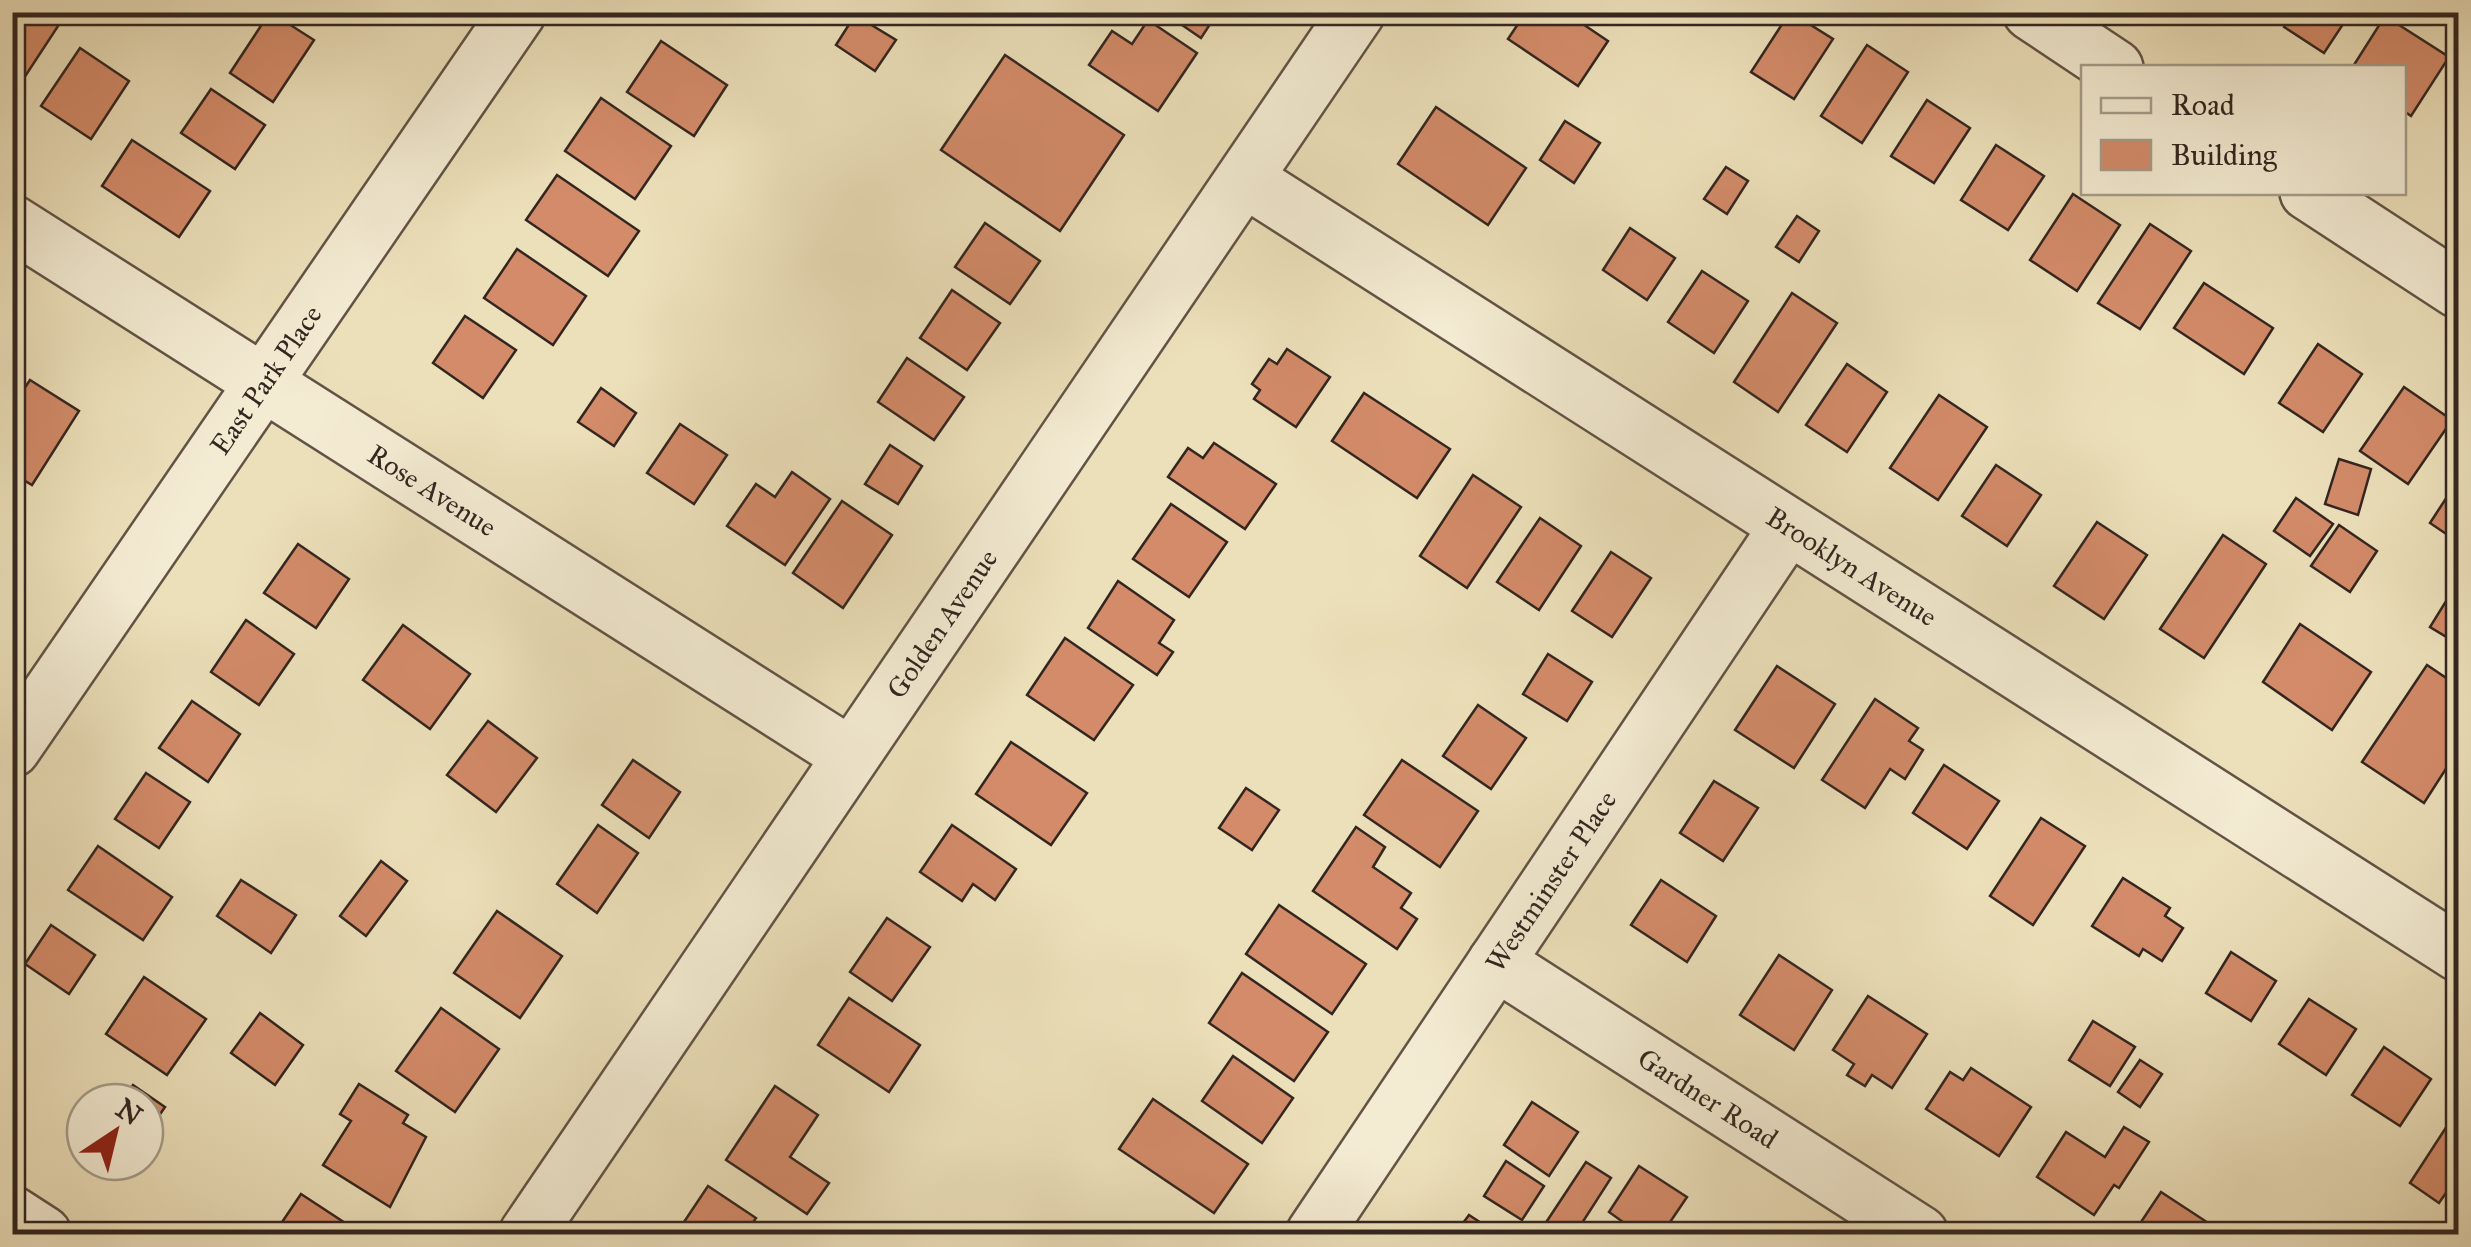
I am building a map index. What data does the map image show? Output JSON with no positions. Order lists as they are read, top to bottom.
{
  "streets": {
    "street": [
      "East Park Place",
      "Rose Avenue",
      "Brooklyn Avenue",
      "Golden Avenue",
      "Westminster Place",
      "Gardner Road"
    ]
  },
  "crossings": [
    ["East Park Place", "Rose Avenue"],
    ["Rose Avenue", "Golden Avenue"],
    ["Brooklyn Avenue", "Golden Avenue"],
    ["Brooklyn Avenue", "Westminster Place"],
    ["Westminster Place", "Gardner Road"]
  ],
  "legend": ["Road", "Building"],
  "north": "top right"
}
